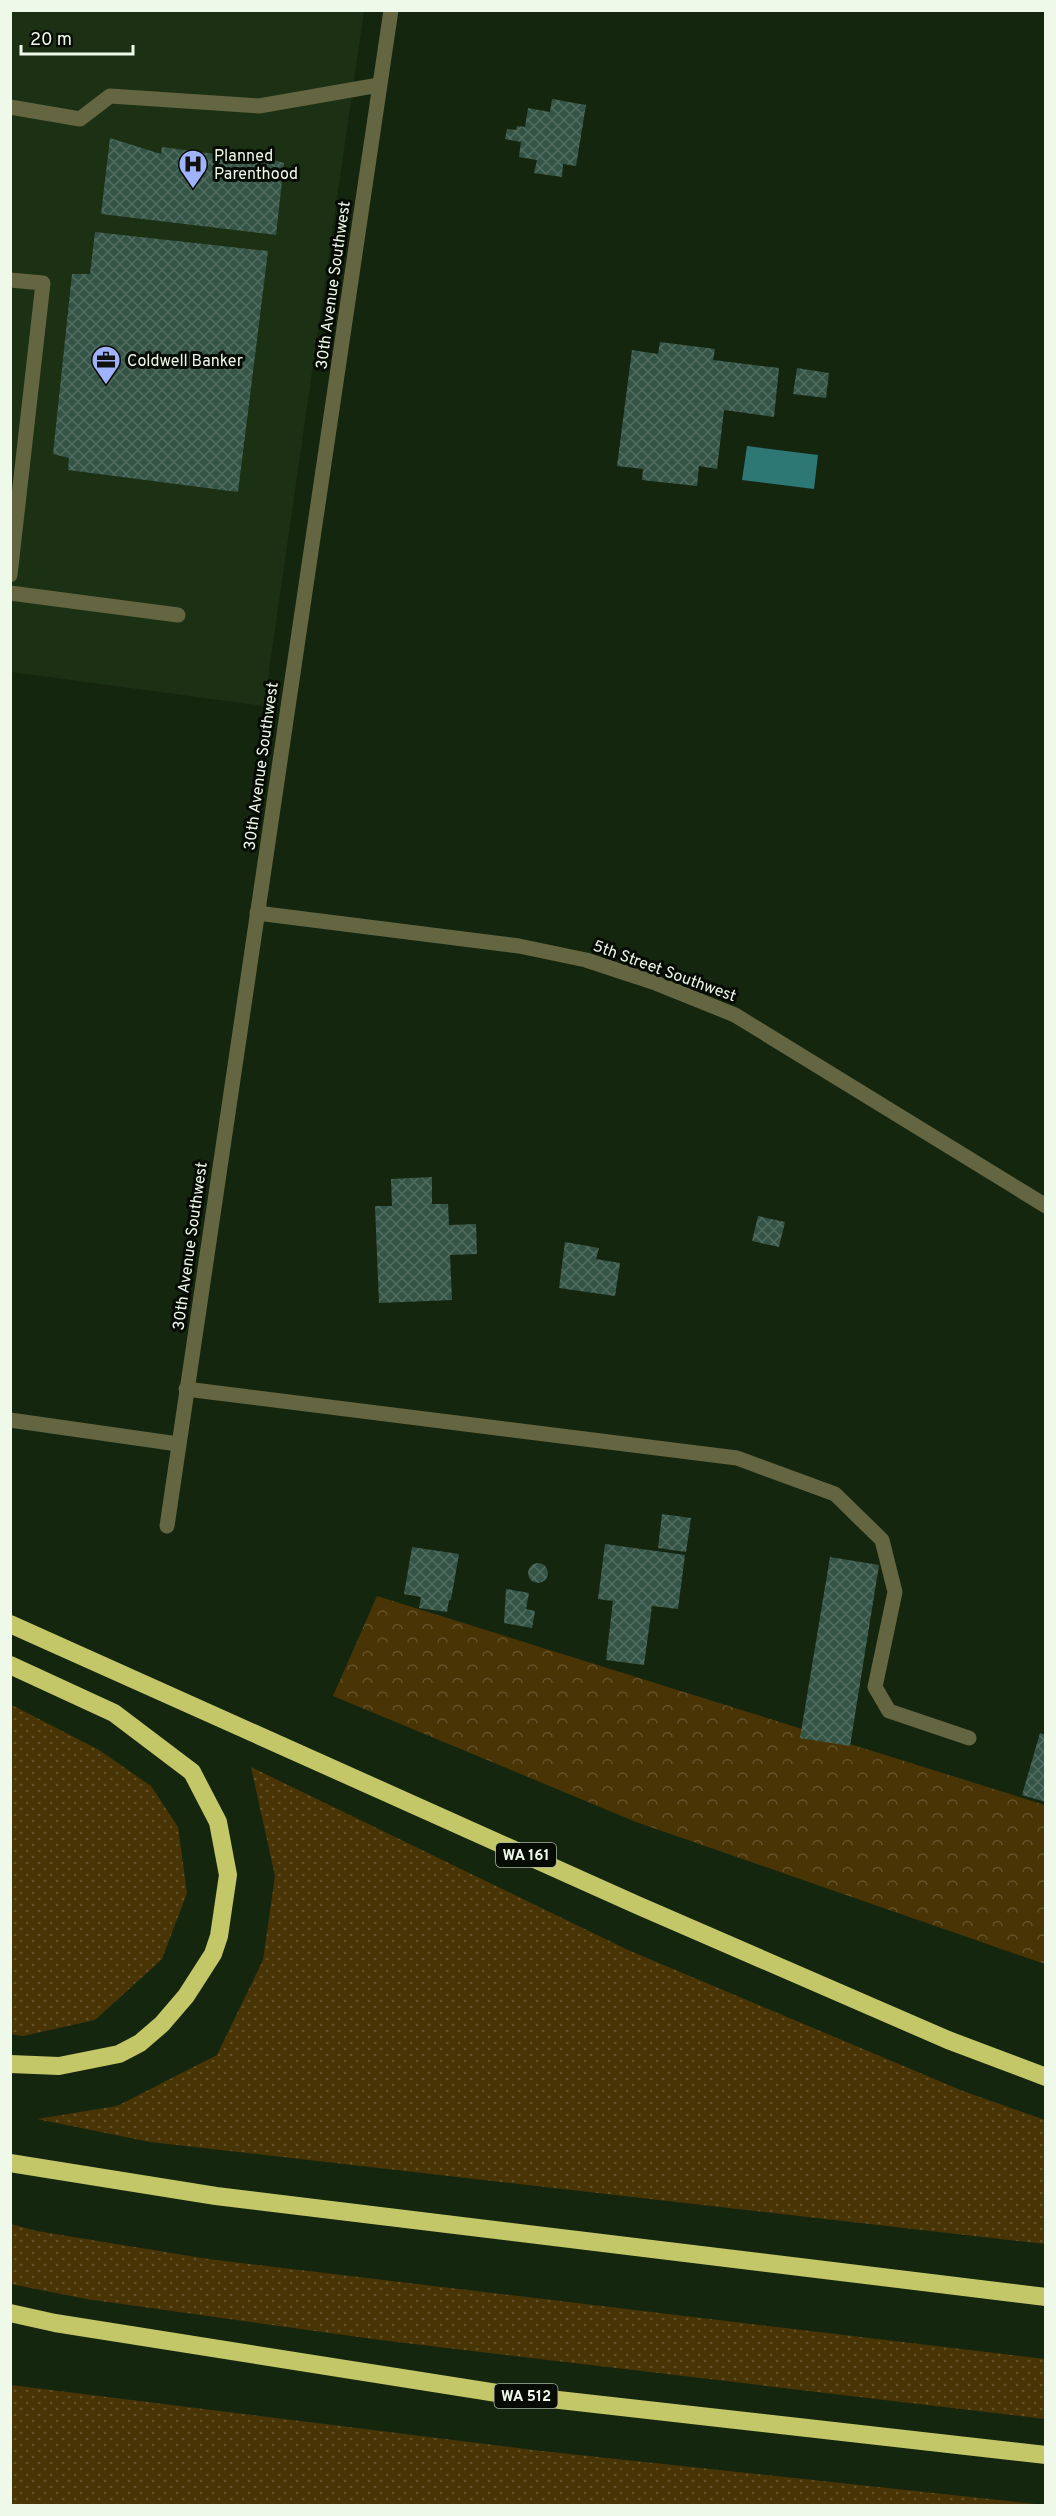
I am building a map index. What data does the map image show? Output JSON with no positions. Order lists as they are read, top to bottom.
{
  "streets": {
    "highway": ["WA 161", "WA 512"],
    "street": ["30th Avenue Southwest", "5th Street Southwest"]
  },
  "crossings": [
    ["30th Avenue Southwest", "5th Street Southwest"]
  ],
  "places": {
    "hospital": ["Planned Parenthood"],
    "office": ["Coldwell Banker"]
  },
  "scale_bar": "20 m"
}
